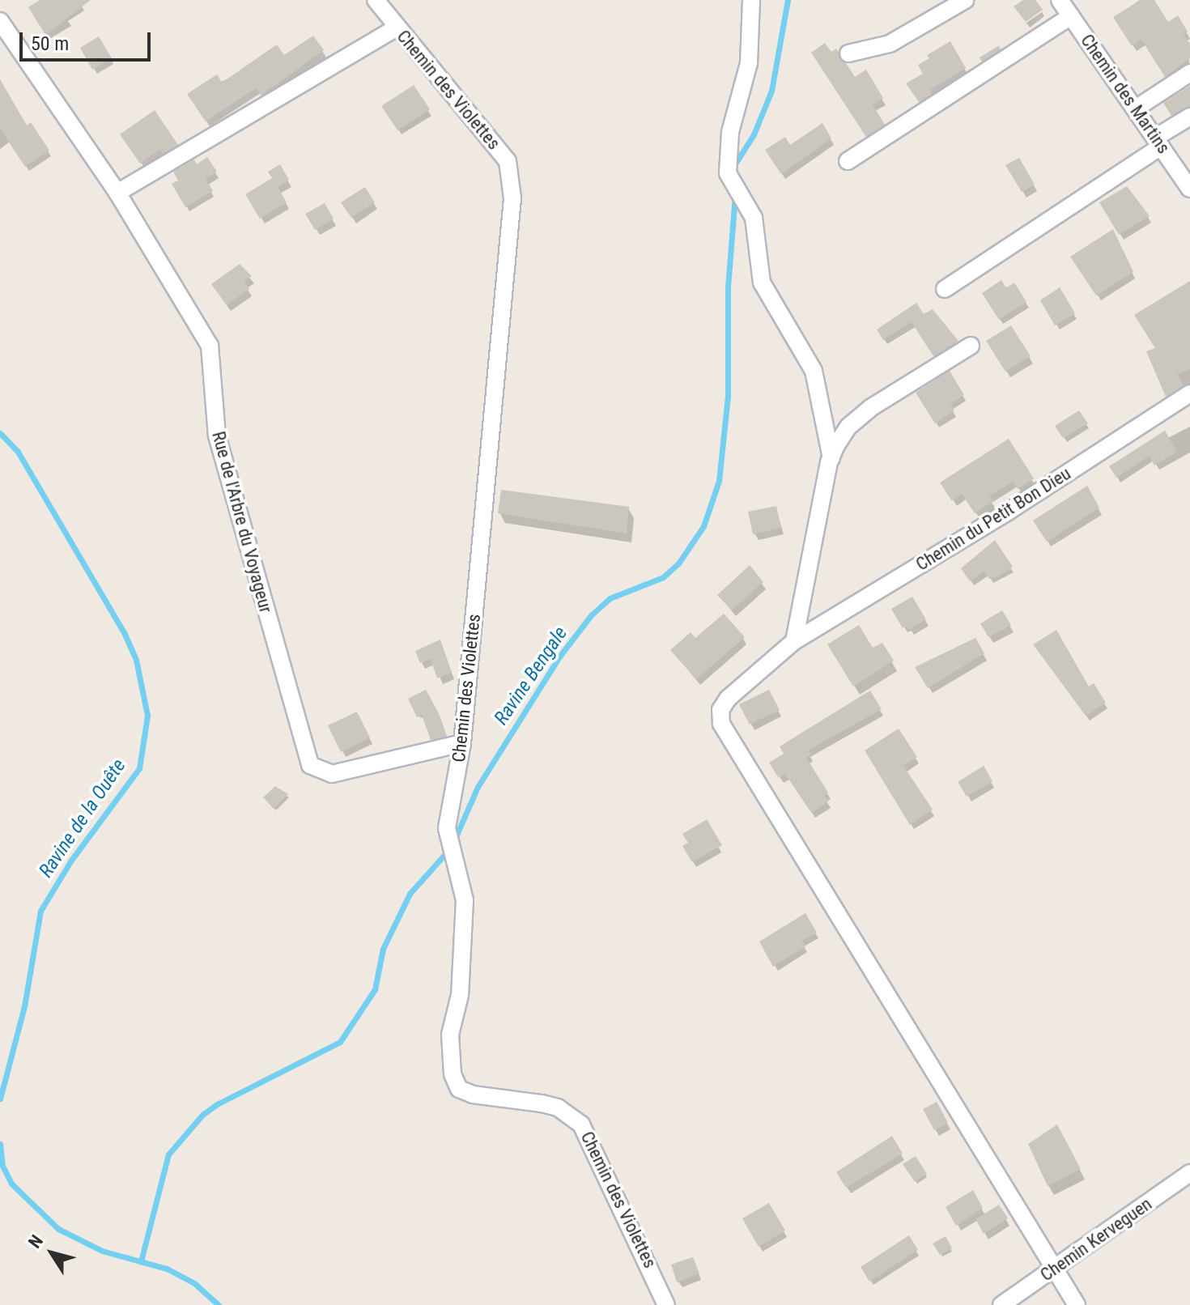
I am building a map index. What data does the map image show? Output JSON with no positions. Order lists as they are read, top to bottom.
{
  "streets": {
    "street": [
      "Chemin des Violettes",
      "Chemin des Martins",
      "Chemin du Petit Bon Dieu",
      "Rue de l'Arbre du Voyageur",
      "Chemin Kerveguen"
    ]
  },
  "crossings": [
    ["Chemin des Violettes", "Rue de l'Arbre du Voyageur"],
    ["Chemin du Petit Bon Dieu", "Chemin Kerveguen"]
  ],
  "water": ["Ravine Bengale", "Ravine de la Ouête"],
  "scale_bar": "50 m",
  "north": "top left"
}
